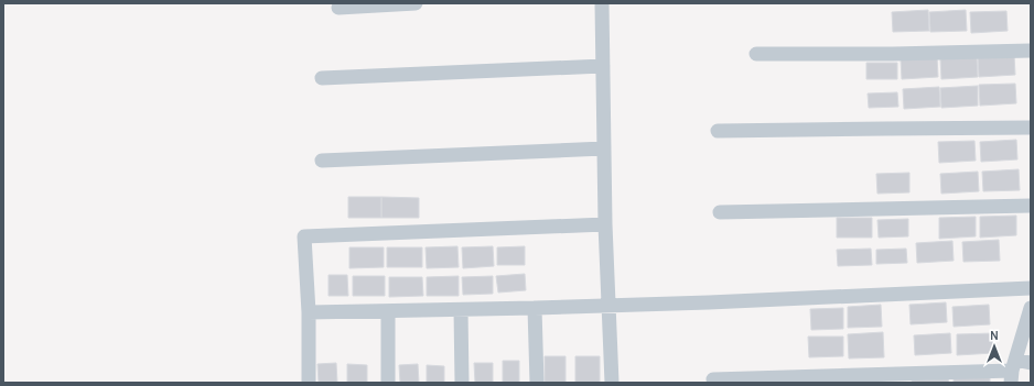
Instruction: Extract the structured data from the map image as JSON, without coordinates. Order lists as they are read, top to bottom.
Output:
{
  "north": "top"
}
